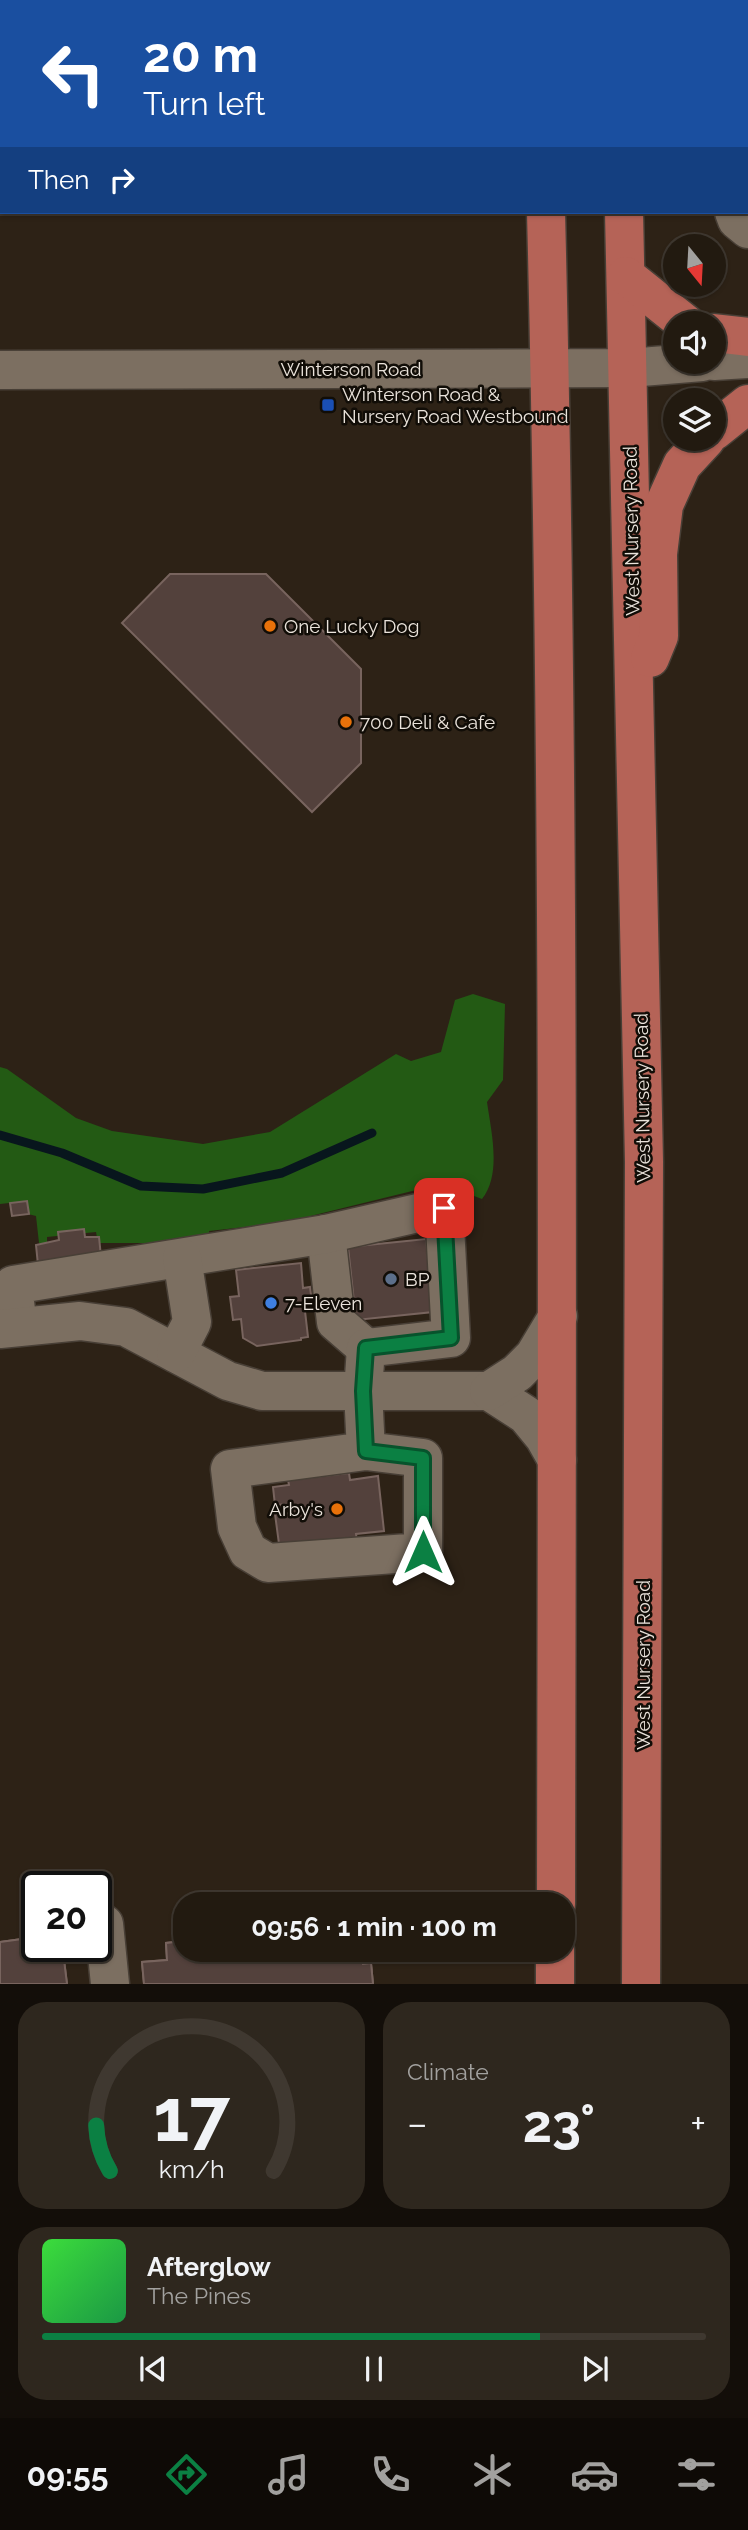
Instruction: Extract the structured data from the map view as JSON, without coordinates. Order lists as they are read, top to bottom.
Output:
{
  "streets": {
    "main road": ["West Nursery Road"],
    "street": ["Winterson Road"]
  },
  "crossings": [
    ["Winterson Road", "West Nursery Road"]
  ],
  "places": {
    "transit": ["Winterson Road & Nursery Road Westbound"],
    "other": [
      "One Lucky Dog",
      "700 Deli & Cafe",
      "BP",
      "7-Eleven",
      "Arby's"
    ]
  },
  "north": "bottom",
  "page": {
    "turn": ["20 m", "Turn left"],
    "then": "Then",
    "limit": "20",
    "trip": "09:56 · 1 min · 100 m",
    "tile": "Climate",
    "heat": ["−", "23°", "+"],
    "song": ["Afterglow", "The Pines"],
    "tabs": "09:55",
    "gauge": ["17", "km/h"]
  }
}
